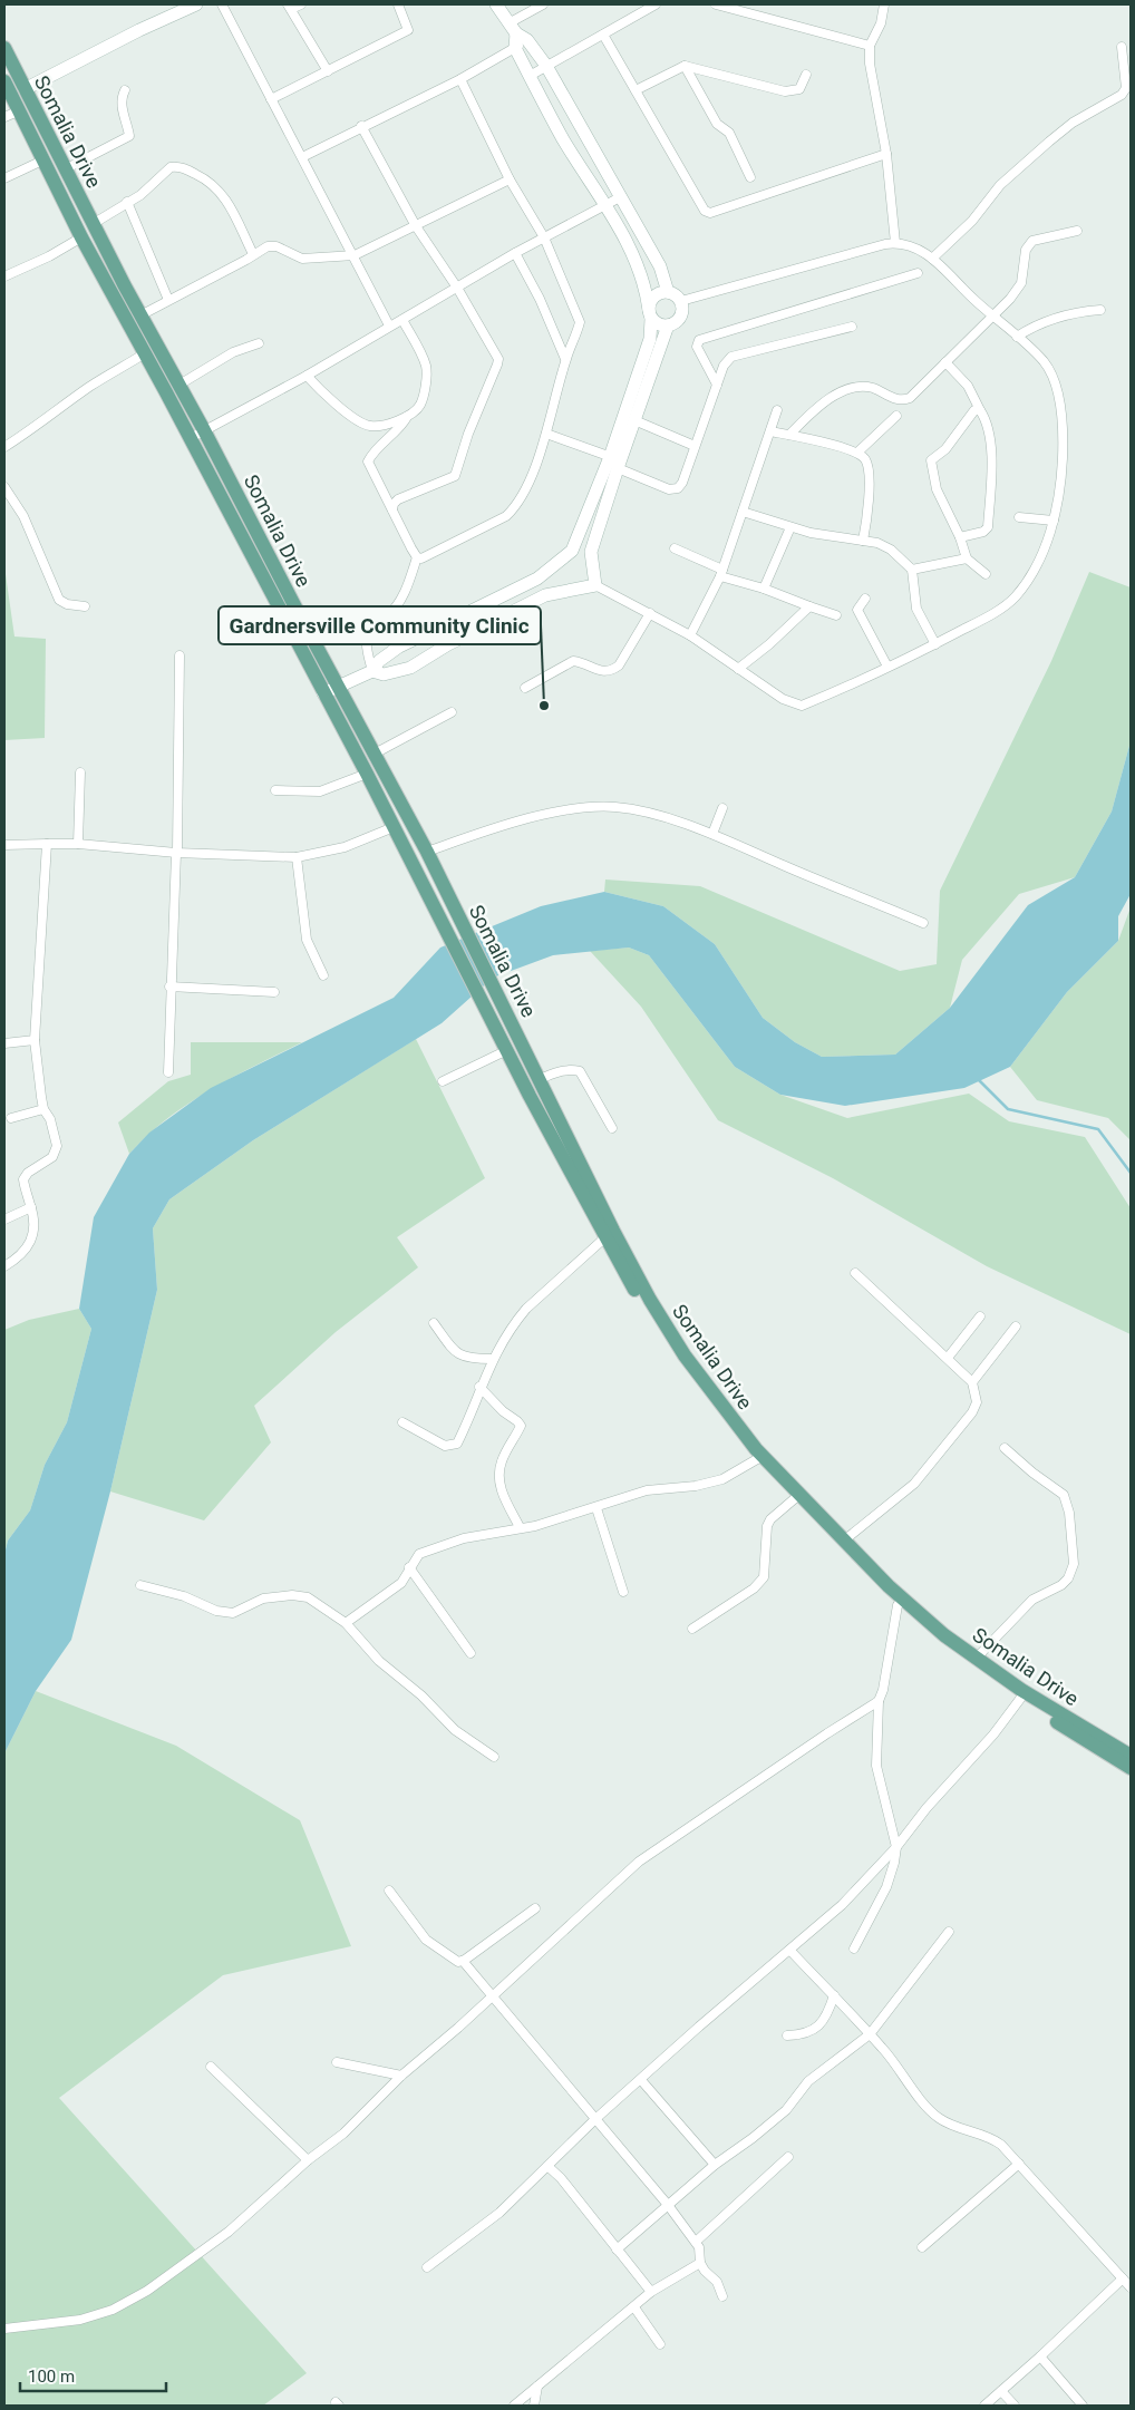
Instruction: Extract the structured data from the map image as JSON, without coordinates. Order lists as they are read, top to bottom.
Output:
{
  "streets": {
    "main road": ["Somalia Drive"]
  },
  "places": ["Gardnersville Community Clinic"],
  "scale_bar": "100 m"
}
